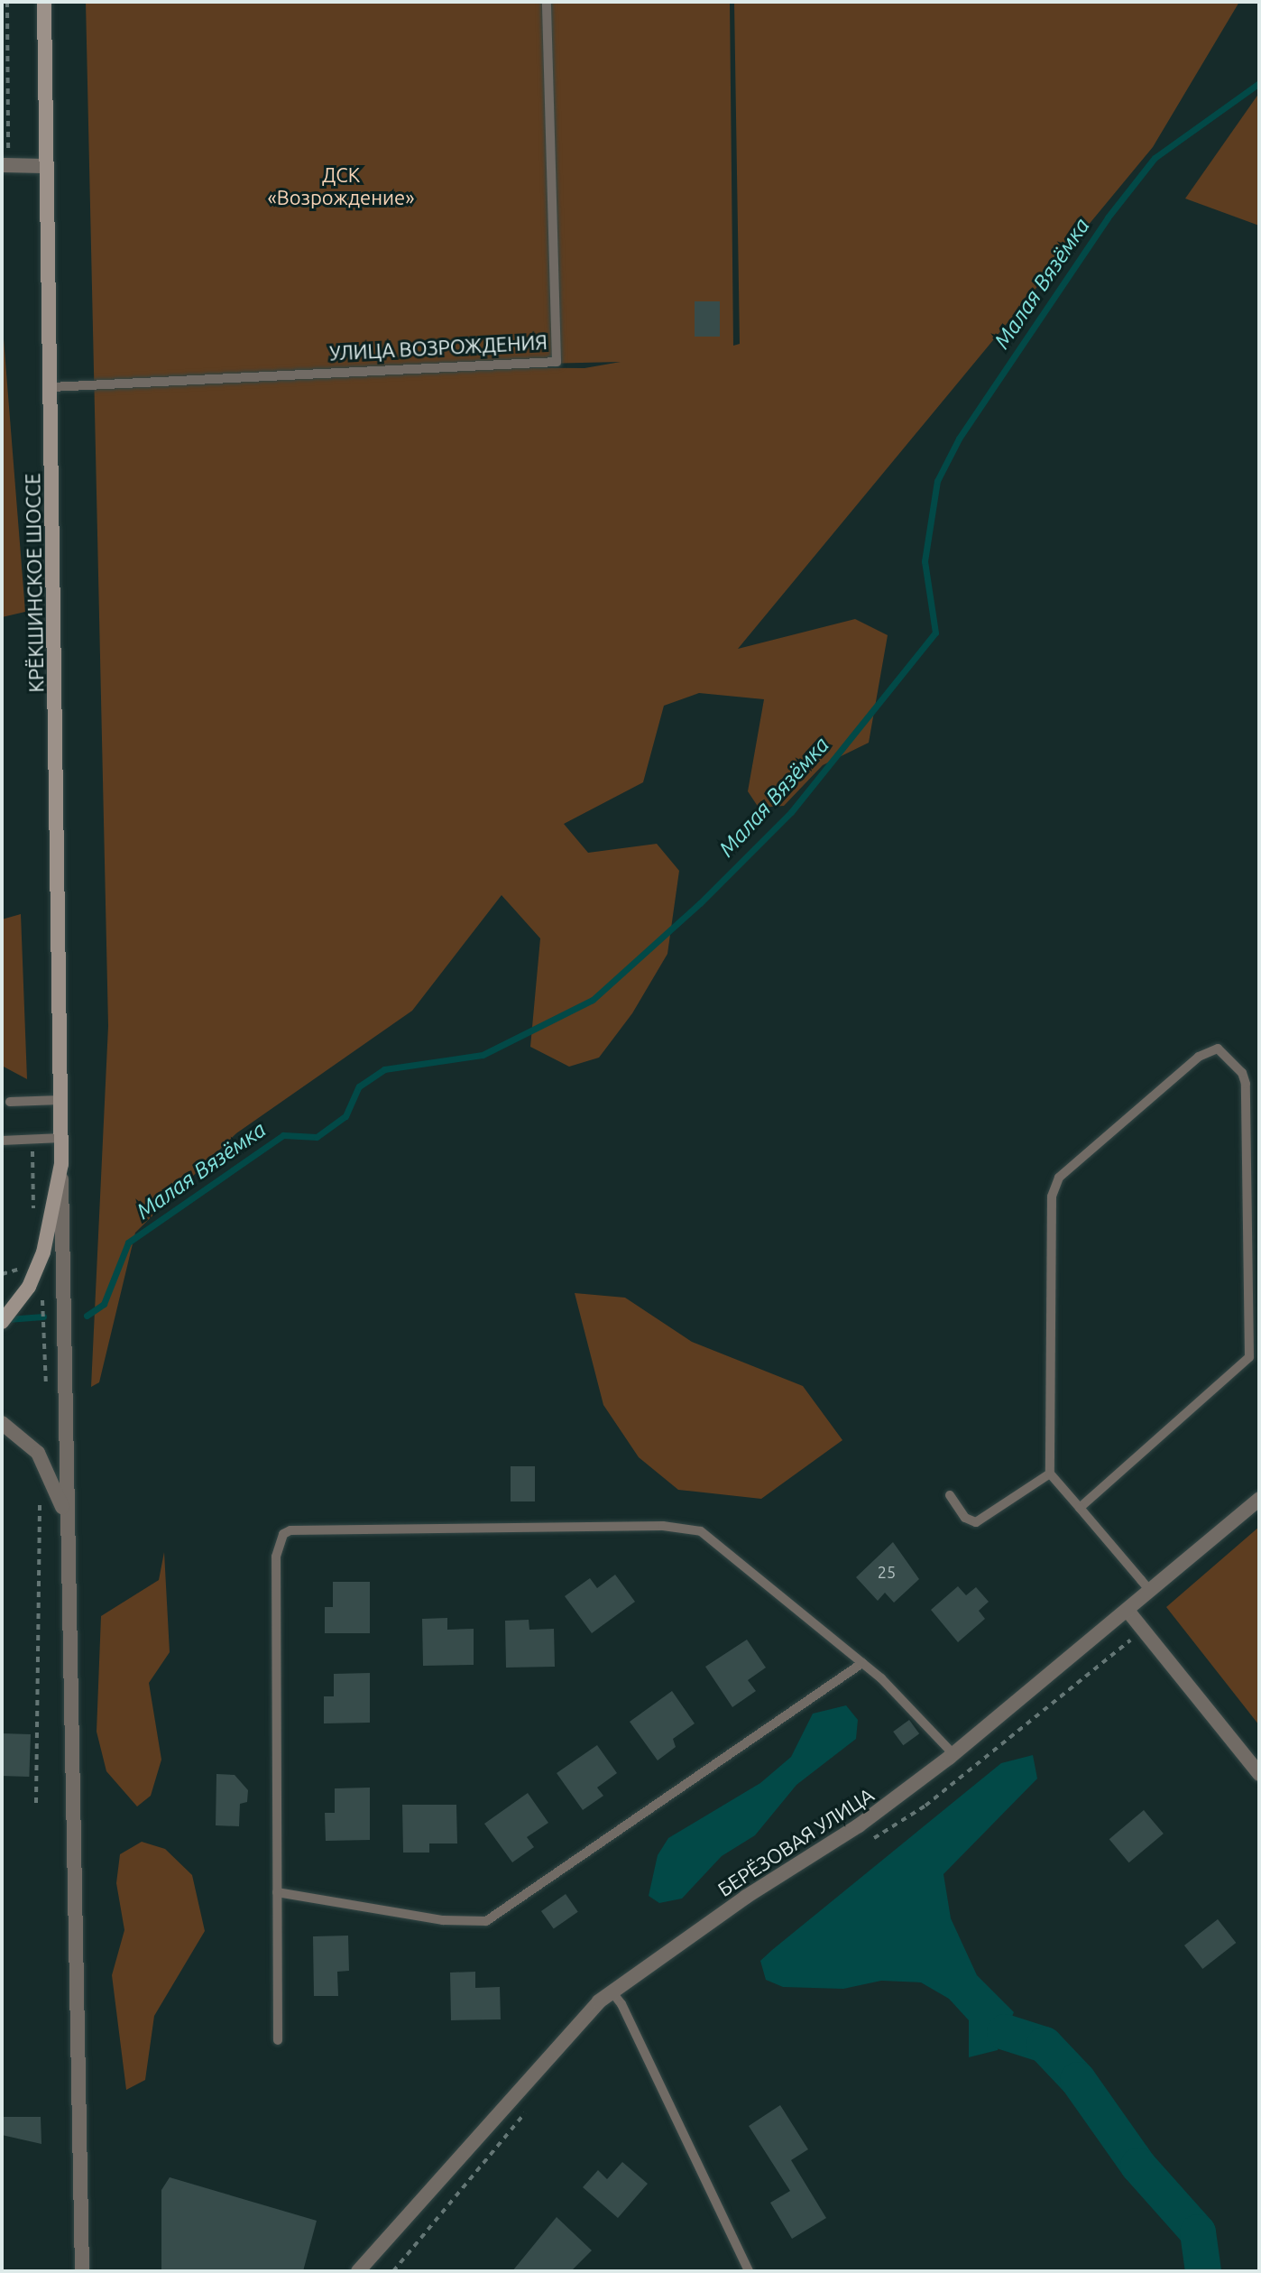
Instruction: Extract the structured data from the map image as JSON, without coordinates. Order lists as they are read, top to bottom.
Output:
{
  "streets": {
    "main road": ["КРЁКШИНСКОЕ ШОССЕ"],
    "street": ["БЕРЁЗОВАЯ УЛИЦА"],
    "lane": ["УЛИЦА ВОЗРОЖДЕНИЯ"]
  },
  "crossings": [
    ["УЛИЦА ВОЗРОЖДЕНИЯ", "КРЁКШИНСКОЕ ШОССЕ"]
  ],
  "water": ["Малая Вязёмка"],
  "parks": ["ДСК «Возрождение»"],
  "house_numbers": ["25"]
}
